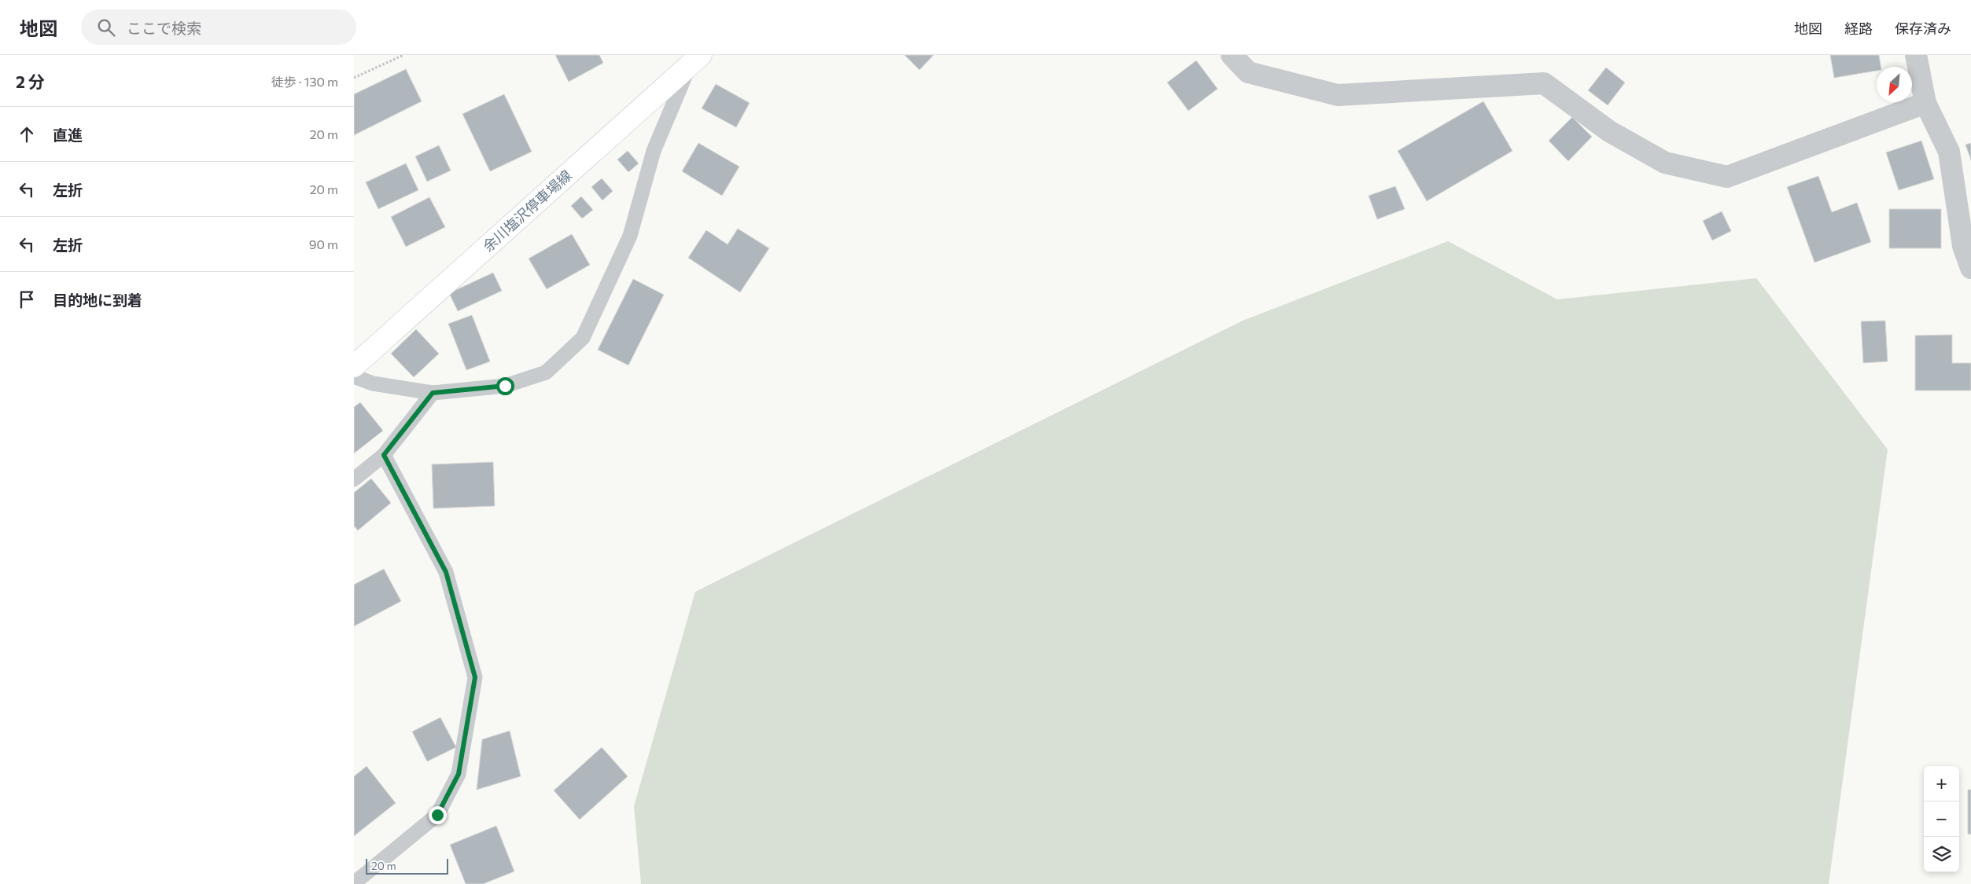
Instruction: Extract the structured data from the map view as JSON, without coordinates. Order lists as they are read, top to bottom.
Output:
{
  "streets": {
    "main road": ["余川塩沢停車場線"]
  },
  "scale_bar": "20 m",
  "north": "bottom left",
  "page": {
    "header": "地図",
    "search": "ここで検索",
    "nav": ["地図", "経路", "保存済み"],
    "heading": ["2 分", "徒歩 · 130 m"],
    "list": [
      ["直進", "20 m"],
      ["左折", "20 m"],
      ["左折", "90 m"],
      "目的地に到着"
    ],
    "map_buttons": ["+", "−"],
    "scale": "20 m"
  }
}
